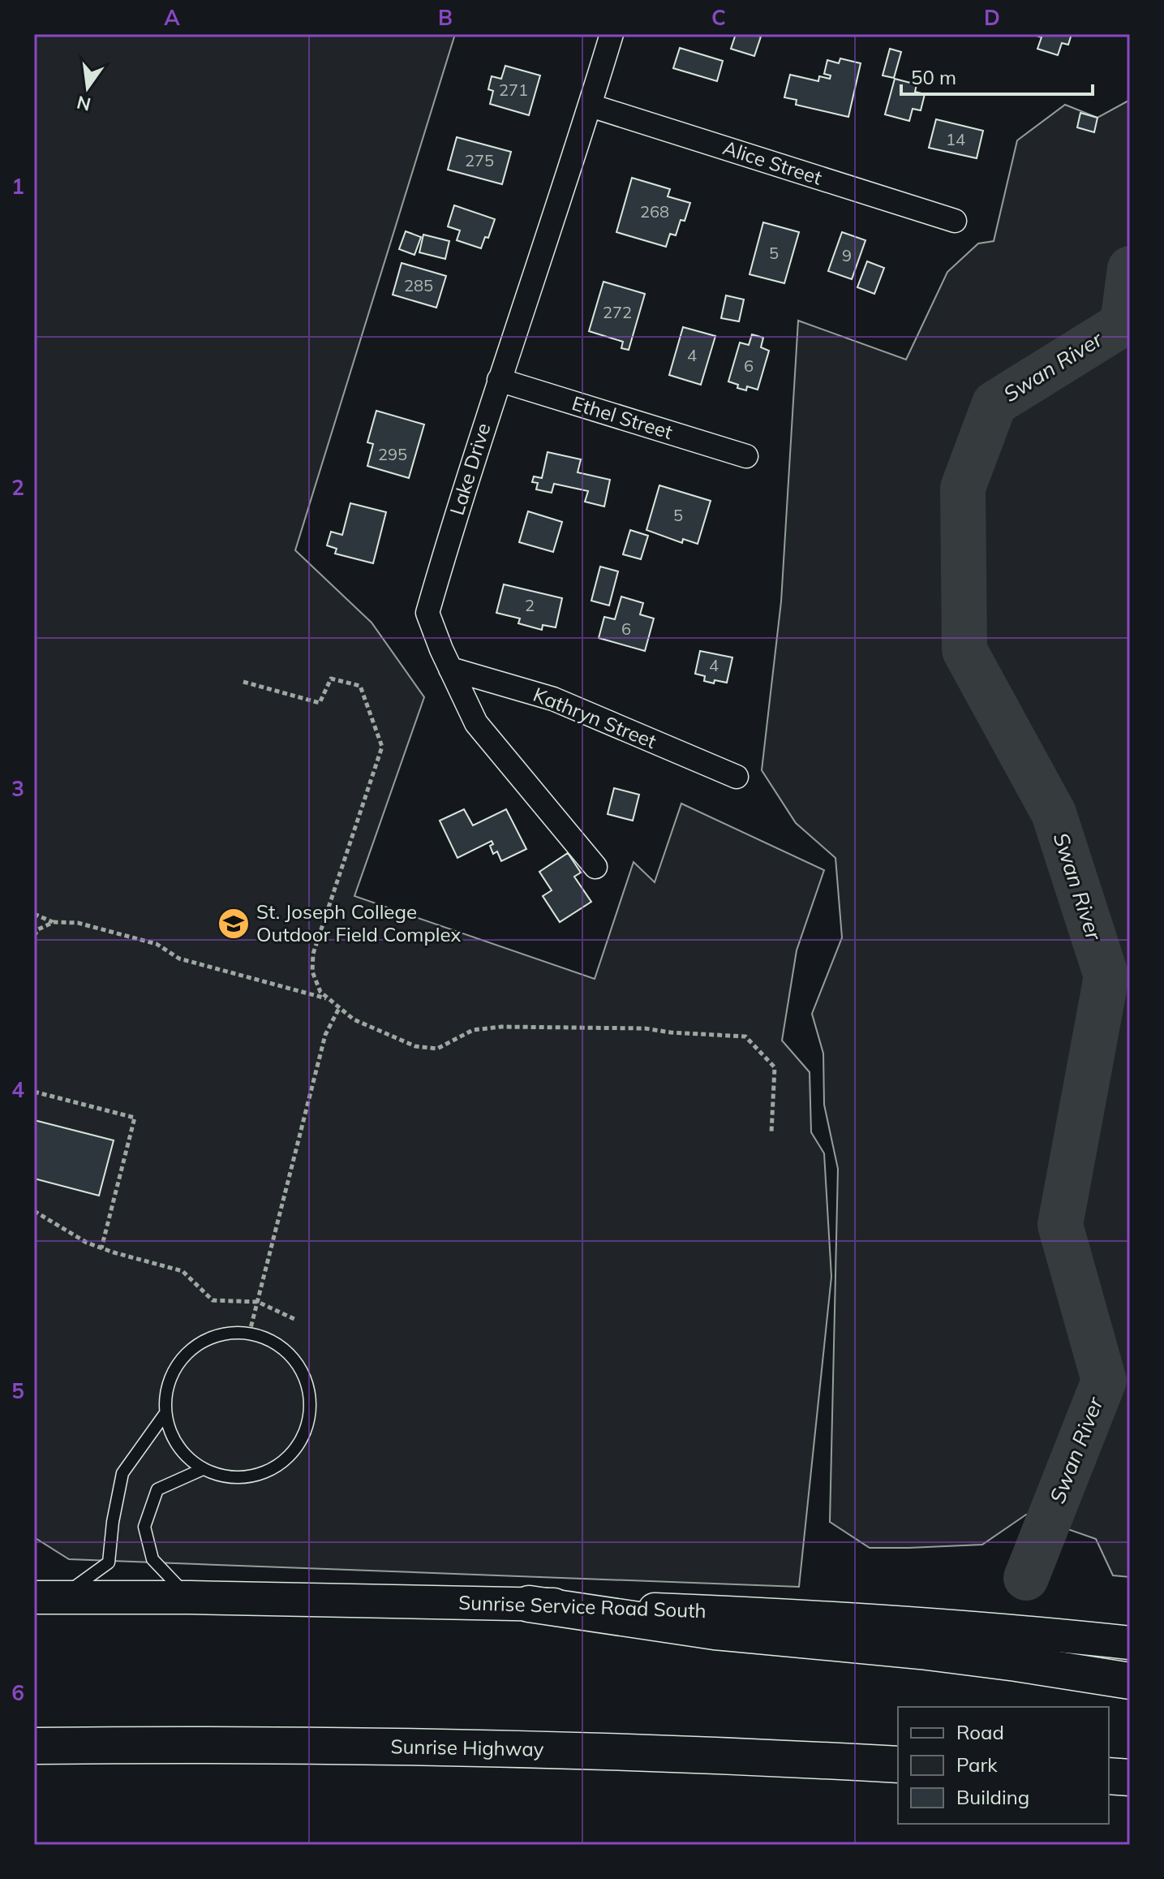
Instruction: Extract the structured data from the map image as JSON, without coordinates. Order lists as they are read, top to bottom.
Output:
{
  "streets": {
    "highway": ["Sunrise Highway"],
    "main road": ["Sunrise Service Road South"],
    "street": [
      "Alice Street",
      "Ethel Street",
      "Lake Drive",
      "Kathryn Street"
    ]
  },
  "crossings": [
    ["Alice Street", "Lake Drive"],
    ["Ethel Street", "Lake Drive"],
    ["Lake Drive", "Kathryn Street"]
  ],
  "water": ["Swan River"],
  "places": {
    "school or university": ["St. Joseph College Outdoor Field Complex"]
  },
  "house_numbers": [
    "271",
    "14",
    "275",
    "268",
    "5",
    "9",
    "285",
    "272",
    "4",
    "6",
    "295",
    "5",
    "2",
    "6",
    "4"
  ],
  "legend": ["Road", "Park", "Building"],
  "scale_bar": "50 m",
  "north": "bottom",
  "grid": {
    "columns": [
      "A",
      "B",
      "C",
      "D"
    ],
    "rows": [
      "1",
      "2",
      "3",
      "4",
      "5",
      "6"
    ]
  }
}
